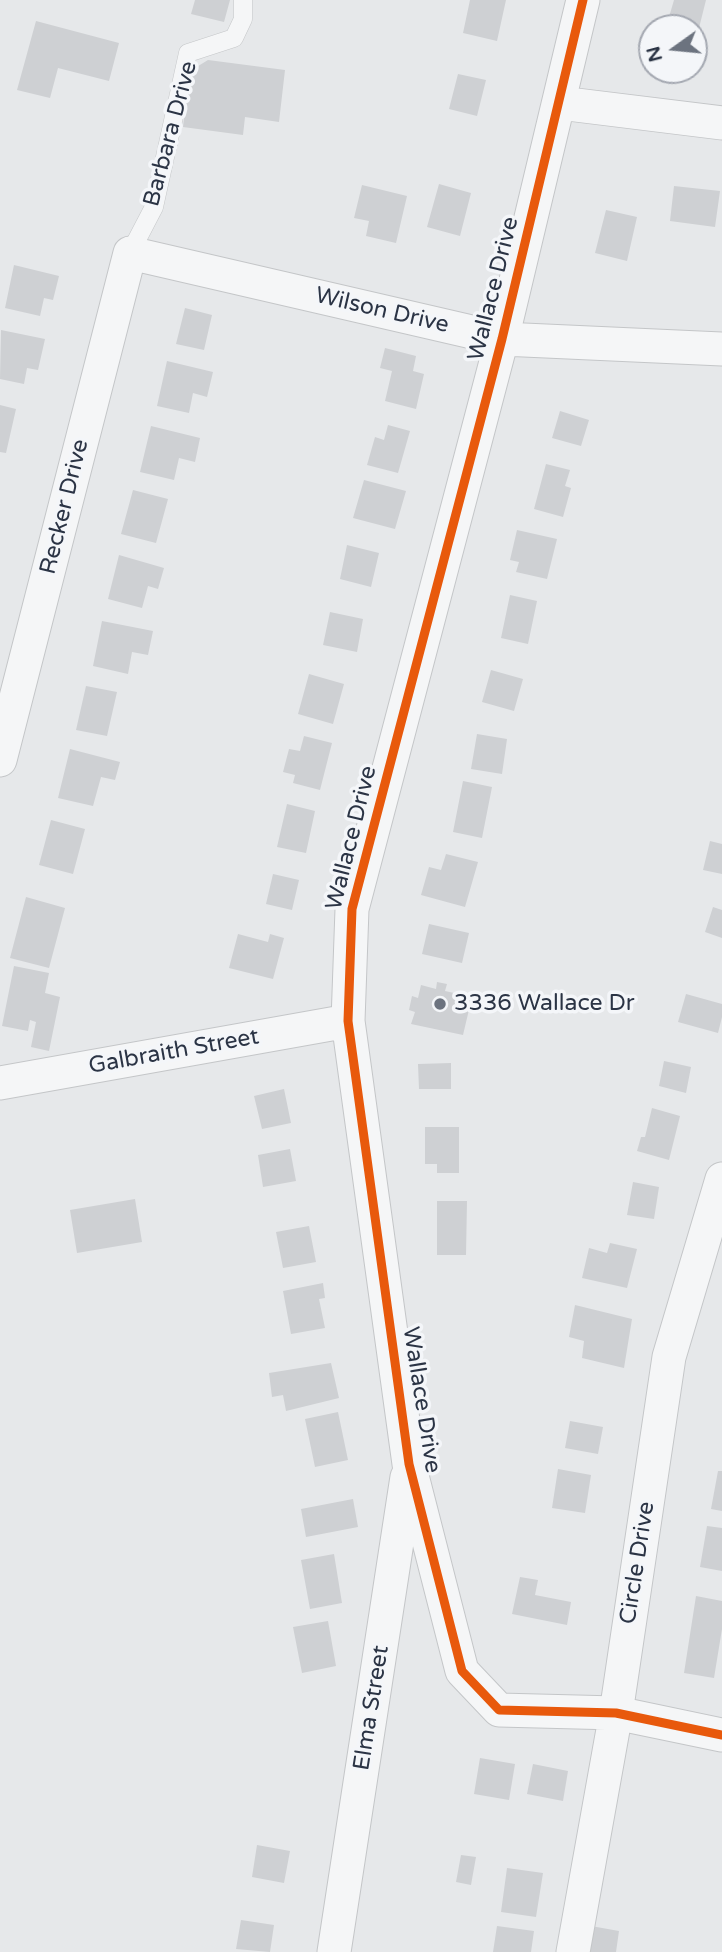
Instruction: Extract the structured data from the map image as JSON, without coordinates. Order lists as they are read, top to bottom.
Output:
{
  "streets": {
    "street": [
      "Wallace Drive",
      "Wilson Drive",
      "Recker Drive",
      "Galbraith Street",
      "Circle Drive",
      "Elma Street"
    ],
    "lane": ["Barbara Drive"]
  },
  "crossings": [
    ["Barbara Drive", "Wilson Drive"],
    ["Barbara Drive", "Recker Drive"],
    ["Wallace Drive", "Wilson Drive"],
    ["Wallace Drive", "Galbraith Street"],
    ["Wallace Drive", "Circle Drive"],
    ["Wallace Drive", "Elma Street"],
    ["Wilson Drive", "Recker Drive"]
  ],
  "places": ["3336 Wallace Dr"],
  "north": "left"
}
